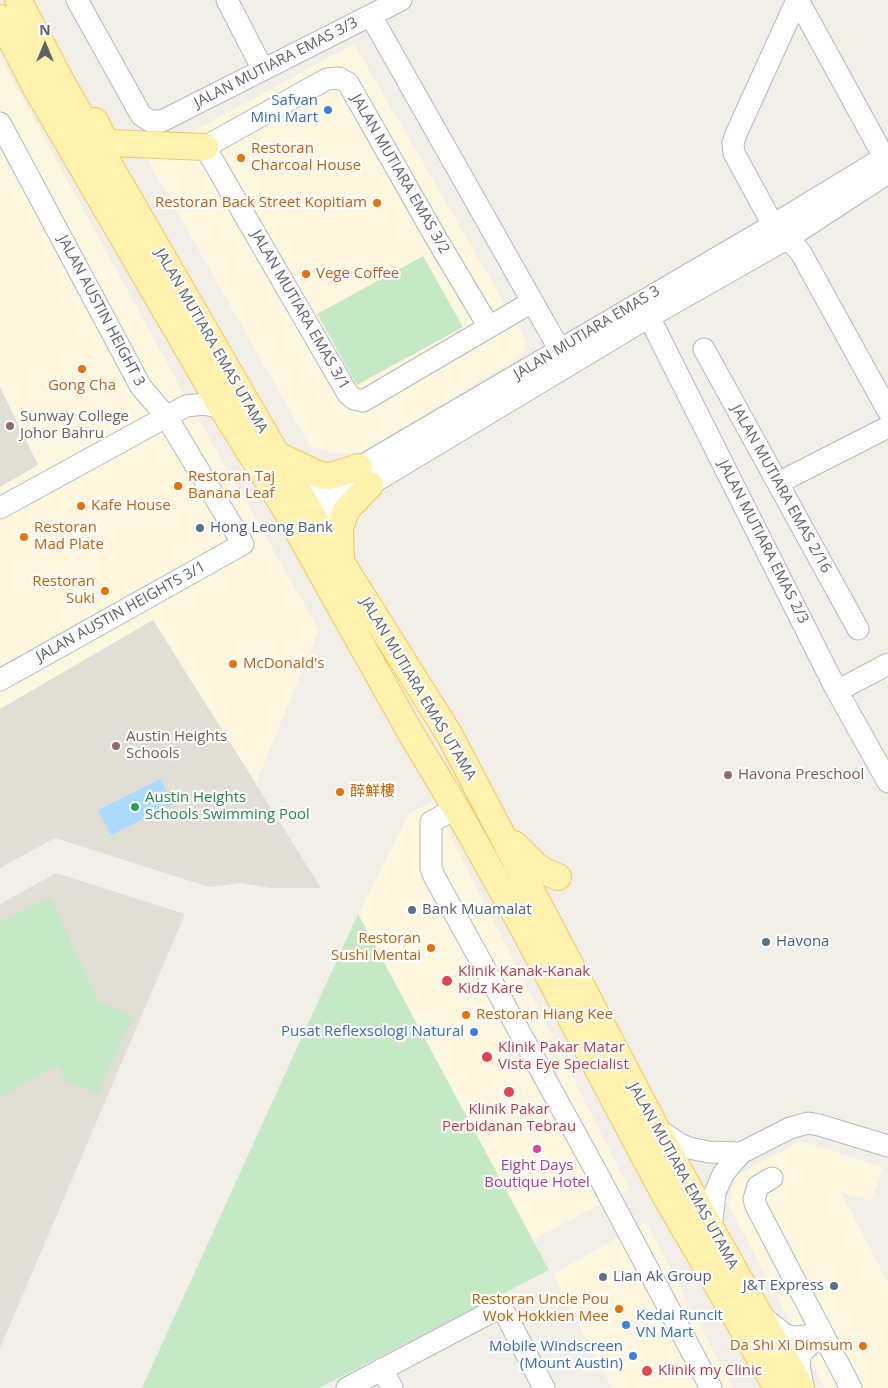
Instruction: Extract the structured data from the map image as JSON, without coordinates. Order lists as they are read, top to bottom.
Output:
{
  "streets": {
    "main road": ["JALAN MUTIARA EMAS UTAMA"],
    "street": [
      "JALAN MUTIARA EMAS 3/3",
      "JALAN MUTIARA EMAS 3/2",
      "JALAN MUTIARA EMAS 3/1",
      "JALAN AUSTIN HEIGHT 3",
      "JALAN MUTIARA EMAS 3",
      "JALAN MUTIARA EMAS 2/16",
      "JALAN MUTIARA EMAS 2/3",
      "JALAN AUSTIN HEIGHTS 3/1"
    ]
  },
  "crossings": [
    ["JALAN MUTIARA EMAS 3/2", "JALAN MUTIARA EMAS 3/1"],
    ["JALAN AUSTIN HEIGHT 3", "JALAN AUSTIN HEIGHTS 3/1"],
    ["JALAN MUTIARA EMAS 3", "JALAN MUTIARA EMAS UTAMA"],
    ["JALAN MUTIARA EMAS 3", "JALAN MUTIARA EMAS 2/3"]
  ],
  "places": [
    "Safvan Mini Mart",
    "Restoran Charcoal House",
    "Restoran Back Street Kopitiam",
    "Vege Coffee",
    "Gong Cha",
    "Sunway College Johor Bahru",
    "Restoran Taj Banana Leaf",
    "Kafe House",
    "Hong Leong Bank",
    "Restoran Mad Plate",
    "Restoran Suki",
    "McDonald's",
    "Austin Heights Schools",
    "Havona Preschool",
    "醉鮮樓",
    "Austin Heights Schools Swimming Pool",
    "Bank Muamalat",
    "Havona",
    "Restoran Sushi Mentai",
    "Klinik Kanak-Kanak Kidz Kare",
    "Restoran Hiang Kee",
    "Pusat Reflexsologi Natural",
    "Klinik Pakar Matar Vista Eye Specialist",
    "Klinik Pakar Perbidanan Tebrau",
    "Eight Days Boutique Hotel",
    "Lian Ak Group",
    "J&T Express",
    "Restoran Uncle Pou Wok Hokkien Mee",
    "Kedai Runcit VN Mart",
    "Da Shi Xi Dimsum",
    "Mobile Windscreen (Mount Austin)",
    "Klinik my Clinic"
  ],
  "north": "top"
}
